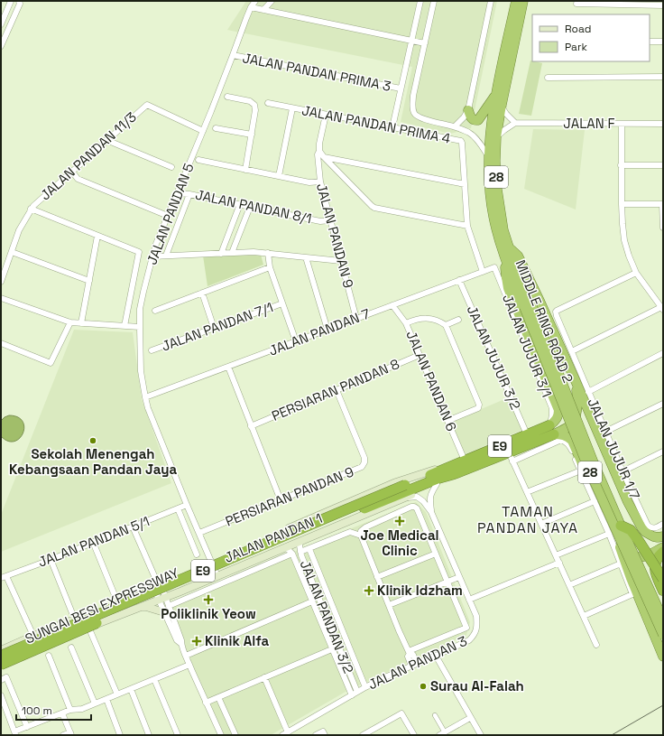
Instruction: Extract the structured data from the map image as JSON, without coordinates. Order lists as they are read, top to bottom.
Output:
{
  "streets": {
    "highway": [
      "28",
      "MIDDLE RING ROAD 2",
      "E9",
      "JALAN PANDAN 1",
      "SUNGAI BESI EXPRESSWAY"
    ],
    "street": [
      "JALAN PANDAN PRIMA 3",
      "JALAN F",
      "JALAN PANDAN PRIMA 4",
      "JALAN PANDAN 11/3",
      "JALAN PANDAN 8/1",
      "JALAN PANDAN 5",
      "JALAN PANDAN 9",
      "JALAN PANDAN 7/1",
      "JALAN PANDAN 7",
      "JALAN JUJUR 3/1",
      "JALAN JUJUR 3/2",
      "JALAN PANDAN 6",
      "PERSIARAN PANDAN 8",
      "JALAN JUJUR 1/7",
      "PERSIARAN PANDAN 9",
      "JALAN PANDAN 5/1",
      "JALAN PANDAN 3/2",
      "JALAN PANDAN 3"
    ]
  },
  "crossings": [
    ["JALAN PANDAN PRIMA 3", "JALAN PANDAN 5"],
    ["JALAN PANDAN PRIMA 4", "JALAN PANDAN 9"],
    ["JALAN PANDAN PRIMA 4", "JALAN PANDAN 7"],
    ["JALAN PANDAN 11/3", "JALAN PANDAN 5"],
    ["JALAN PANDAN 8/1", "JALAN PANDAN 5"],
    ["JALAN PANDAN 8/1", "JALAN PANDAN 9"],
    ["JALAN PANDAN 5", "JALAN PANDAN 7"],
    ["JALAN PANDAN 5", "PERSIARAN PANDAN 9"],
    ["JALAN PANDAN 5", "JALAN PANDAN 1"],
    ["JALAN PANDAN 5", "JALAN PANDAN 5/1"],
    ["JALAN PANDAN 9", "JALAN PANDAN 7"],
    ["JALAN PANDAN 7", "JALAN JUJUR 3/1"],
    ["JALAN PANDAN 7", "JALAN JUJUR 3/2"],
    ["JALAN PANDAN 7", "JALAN PANDAN 6"],
    ["JALAN JUJUR 3/1", "JALAN PANDAN 1"],
    ["JALAN JUJUR 3/2", "JALAN PANDAN 1"],
    ["JALAN PANDAN 6", "PERSIARAN PANDAN 8"],
    ["JALAN PANDAN 6", "JALAN PANDAN 1"],
    ["PERSIARAN PANDAN 8", "PERSIARAN PANDAN 9"],
    ["JALAN PANDAN 1", "SUNGAI BESI EXPRESSWAY"],
    ["JALAN PANDAN 1", "JALAN PANDAN 3/2"],
    ["JALAN PANDAN 1", "JALAN PANDAN 3"],
    ["JALAN PANDAN 3/2", "JALAN PANDAN 3"]
  ],
  "districts": ["TAMAN PANDAN JAYA"],
  "places": {
    "other": ["Sekolah Menengah Kebangsaan Pandan Jaya", "Surau Al-Falah"],
    "health": [
      "Joe Medical Clinic",
      "Klinik Idzham",
      "Poliklinik Yeow",
      "Klinik Alfa"
    ]
  },
  "legend": ["Road", "Park"],
  "scale_bar": "100 m"
}
